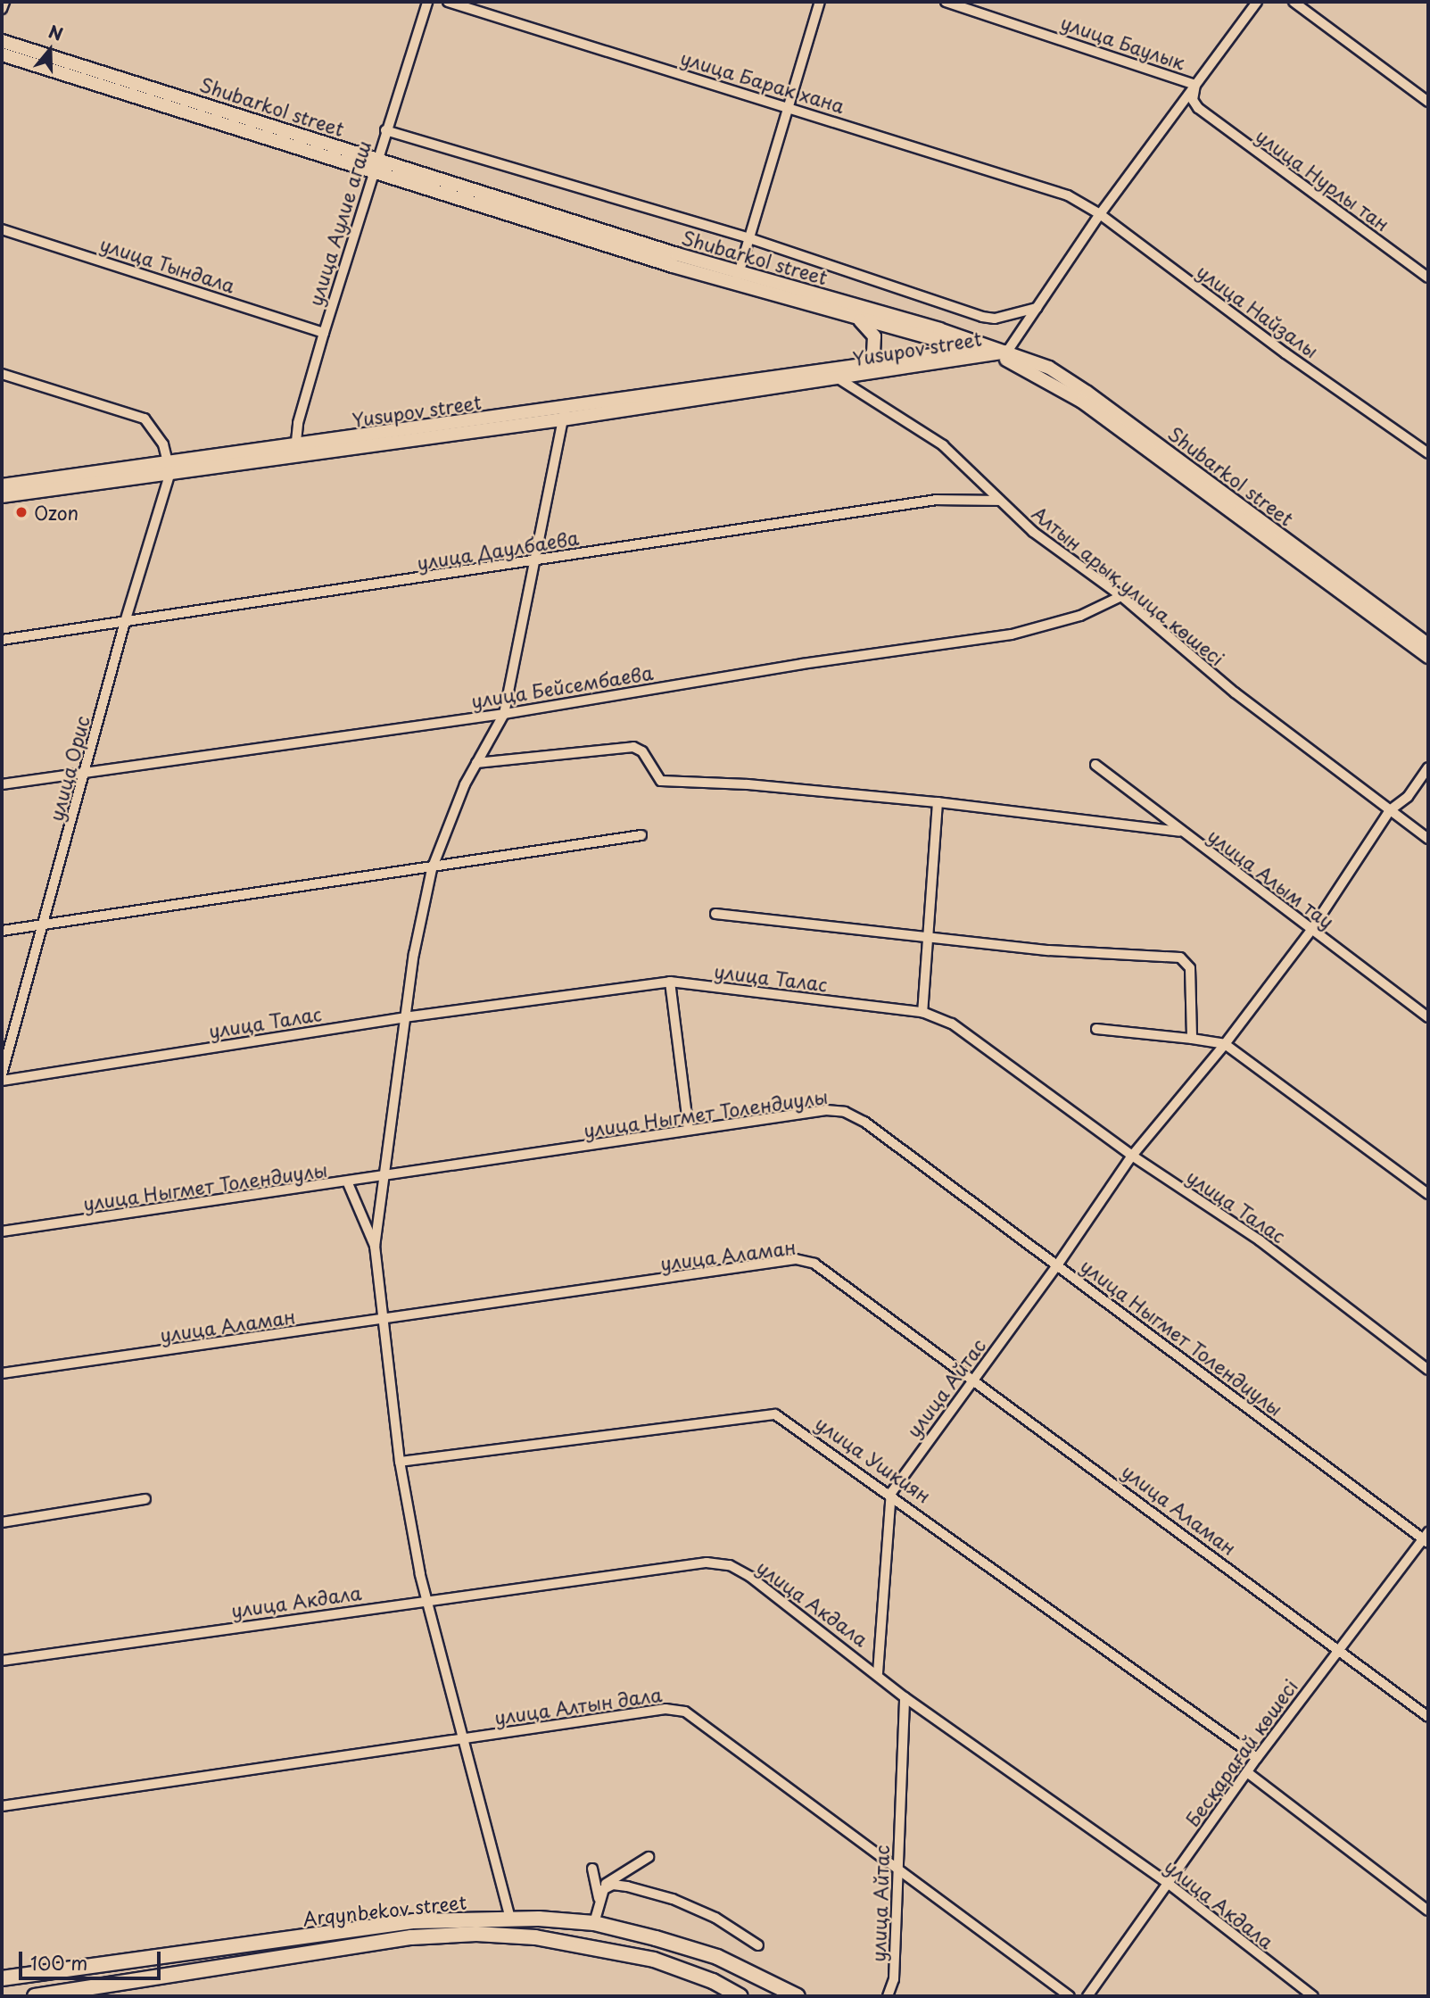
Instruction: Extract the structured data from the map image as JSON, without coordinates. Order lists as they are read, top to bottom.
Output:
{
  "streets": {
    "main road": ["Arqynbekov street"],
    "street": [
      "улица Баулык",
      "улица Барак хана",
      "Shubarkol street",
      "улица Нурлы тан",
      "улица Аулие агаш",
      "улица Тындала",
      "улица Найзалы",
      "Yusupov street",
      "улица Даулбаева",
      "Алтын арық улица көшесі",
      "улица Бейсембаева",
      "улица Орис",
      "улица Алым тау",
      "улица Талас",
      "улица Ныгмет Толендиулы",
      "улица Аламан",
      "улица Айтас",
      "улица Ушкиян",
      "улица Акдала",
      "улица Алтын дала",
      "Бесқарағай көшесі"
    ]
  },
  "crossings": [
    ["улица Баулык", "улица Нурлы тан"],
    ["улица Барак хана", "улица Найзалы"],
    ["Shubarkol street", "улица Аулие агаш"],
    ["Shubarkol street", "Yusupov street"],
    ["улица Аулие агаш", "улица Тындала"],
    ["улица Аулие агаш", "Yusupov street"],
    ["Yusupov street", "Алтын арық улица көшесі"],
    ["Yusupov street", "улица Орис"],
    ["улица Даулбаева", "Алтын арық улица көшесі"],
    ["улица Даулбаева", "улица Орис"],
    ["Алтын арық улица көшесі", "улица Бейсембаева"],
    ["Алтын арық улица көшесі", "улица Айтас"],
    ["улица Бейсембаева", "улица Орис"],
    ["улица Алым тау", "улица Айтас"],
    ["улица Талас", "улица Айтас"],
    ["улица Ныгмет Толендиулы", "улица Айтас"],
    ["улица Ныгмет Толендиулы", "Бесқарағай көшесі"],
    ["улица Аламан", "улица Айтас"],
    ["улица Аламан", "Бесқарағай көшесі"],
    ["улица Айтас", "улица Ушкиян"],
    ["улица Айтас", "улица Акдала"],
    ["улица Айтас", "улица Алтын дала"],
    ["улица Ушкиян", "Бесқарағай көшесі"],
    ["улица Акдала", "Бесқарағай көшесі"]
  ],
  "places": ["Ozon"],
  "scale_bar": "100 m",
  "north": "top"
}
